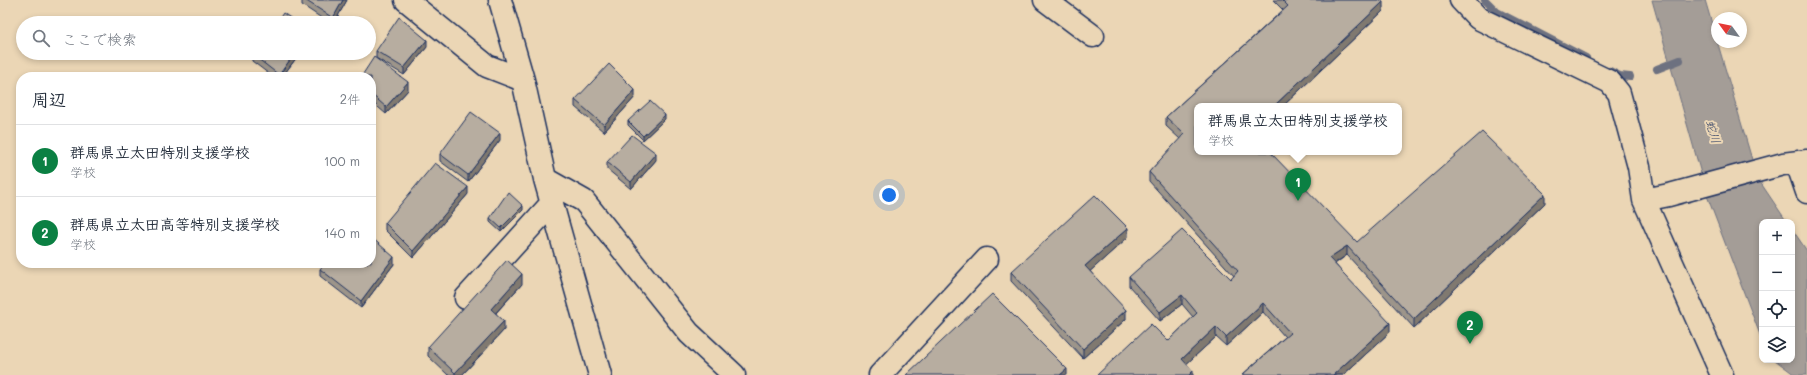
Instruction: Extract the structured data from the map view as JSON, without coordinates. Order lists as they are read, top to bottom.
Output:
{
  "water": ["蛇川"],
  "north": "top left",
  "page": {
    "search": "ここで検索",
    "heading": ["周辺", "2件"],
    "popup": ["群馬県立太田特別支援学校", "学校"],
    "list": [
      {
        "mark": "1",
        "name": "群馬県立太田特別支援学校",
        "note": "学校",
        "value": "100 m"
      },
      {
        "mark": "2",
        "name": "群馬県立太田高等特別支援学校",
        "note": "学校",
        "value": "140 m"
      }
    ],
    "pins": ["1", "2"],
    "map_buttons": ["+", "−"]
  }
}
